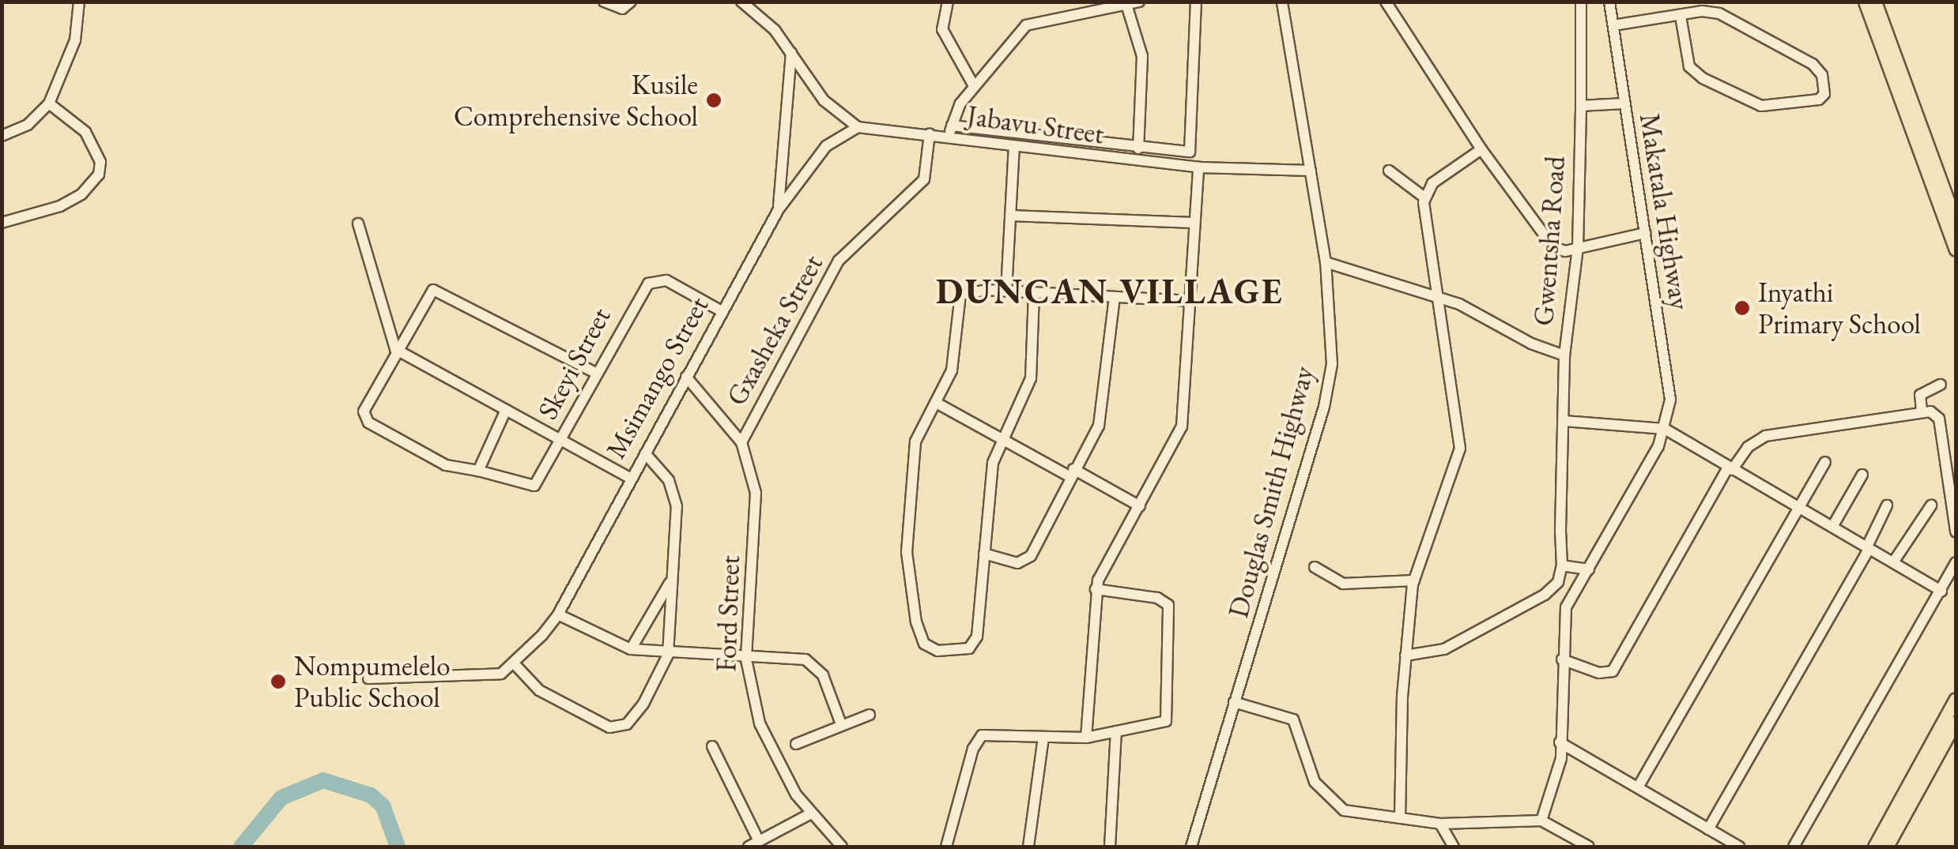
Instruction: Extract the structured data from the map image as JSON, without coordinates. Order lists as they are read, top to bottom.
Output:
{
  "streets": {
    "street": [
      "Jabavu Street",
      "Makatala Highway",
      "Gwentsha Road",
      "Gxasheka Street",
      "Skeyi Street",
      "Msimango Street",
      "Douglas Smith Highway",
      "Ford Street"
    ]
  },
  "crossings": [
    ["Jabavu Street", "Gxasheka Street"],
    ["Jabavu Street", "Msimango Street"],
    ["Jabavu Street", "Douglas Smith Highway"],
    ["Gxasheka Street", "Ford Street"],
    ["Skeyi Street", "Msimango Street"],
    ["Msimango Street", "Ford Street"]
  ],
  "districts": ["DUNCAN VILLAGE"],
  "places": ["Kusile Comprehensive School", "Inyathi Primary School", "Nompumelelo Public School"]
}
